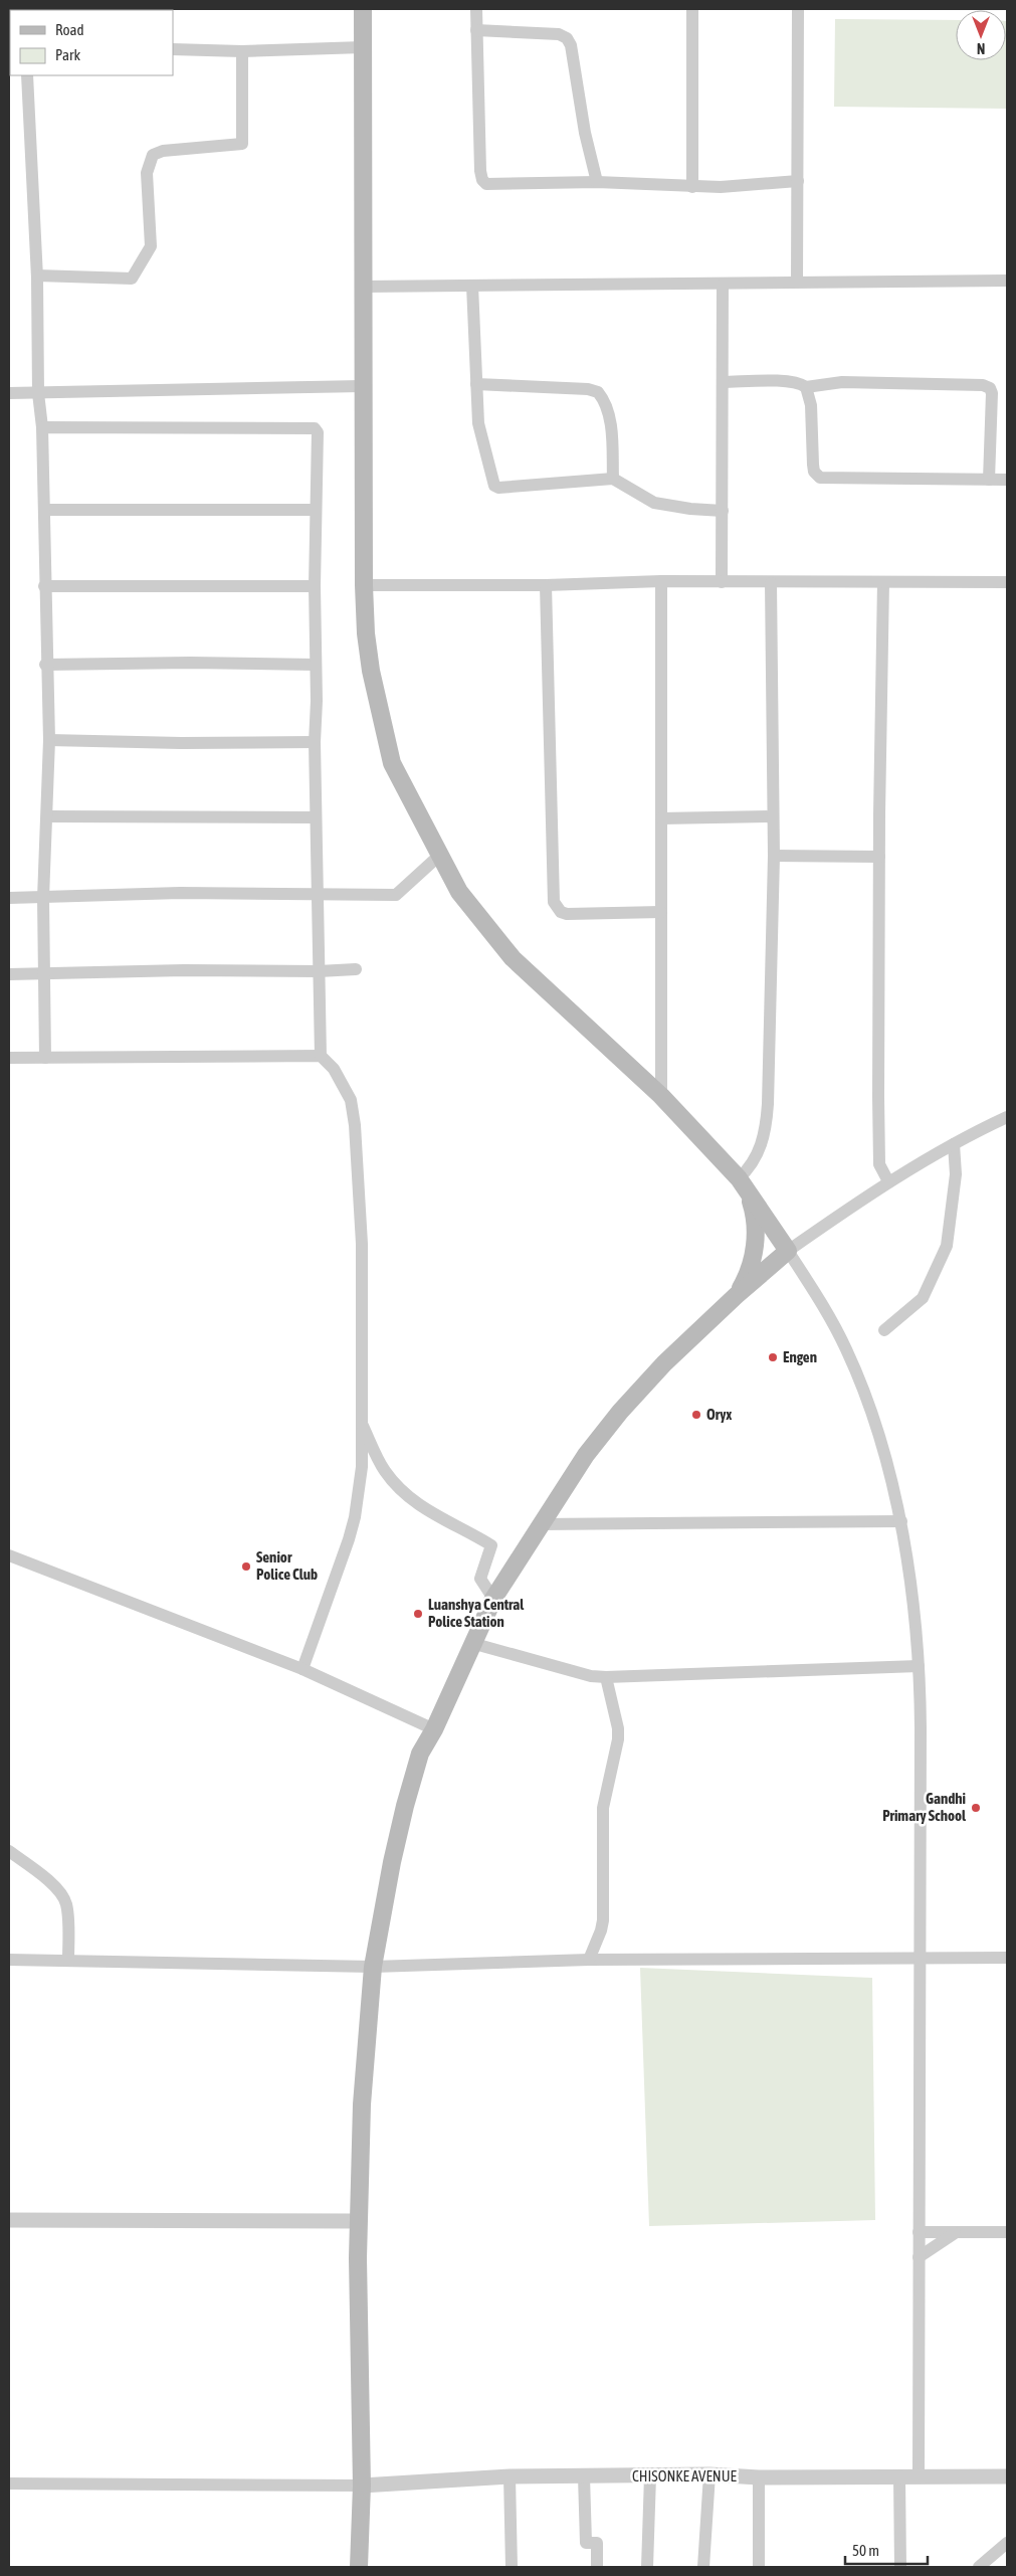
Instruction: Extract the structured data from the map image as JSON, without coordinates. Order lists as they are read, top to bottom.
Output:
{
  "streets": {
    "street": ["CHISONKE AVENUE"]
  },
  "places": [
    "Engen",
    "Oryx",
    "Senior Police Club",
    "Luanshya Central Police Station",
    "Gandhi Primary School"
  ],
  "legend": ["Road", "Park"],
  "scale_bar": "50 m",
  "north": "bottom"
}
